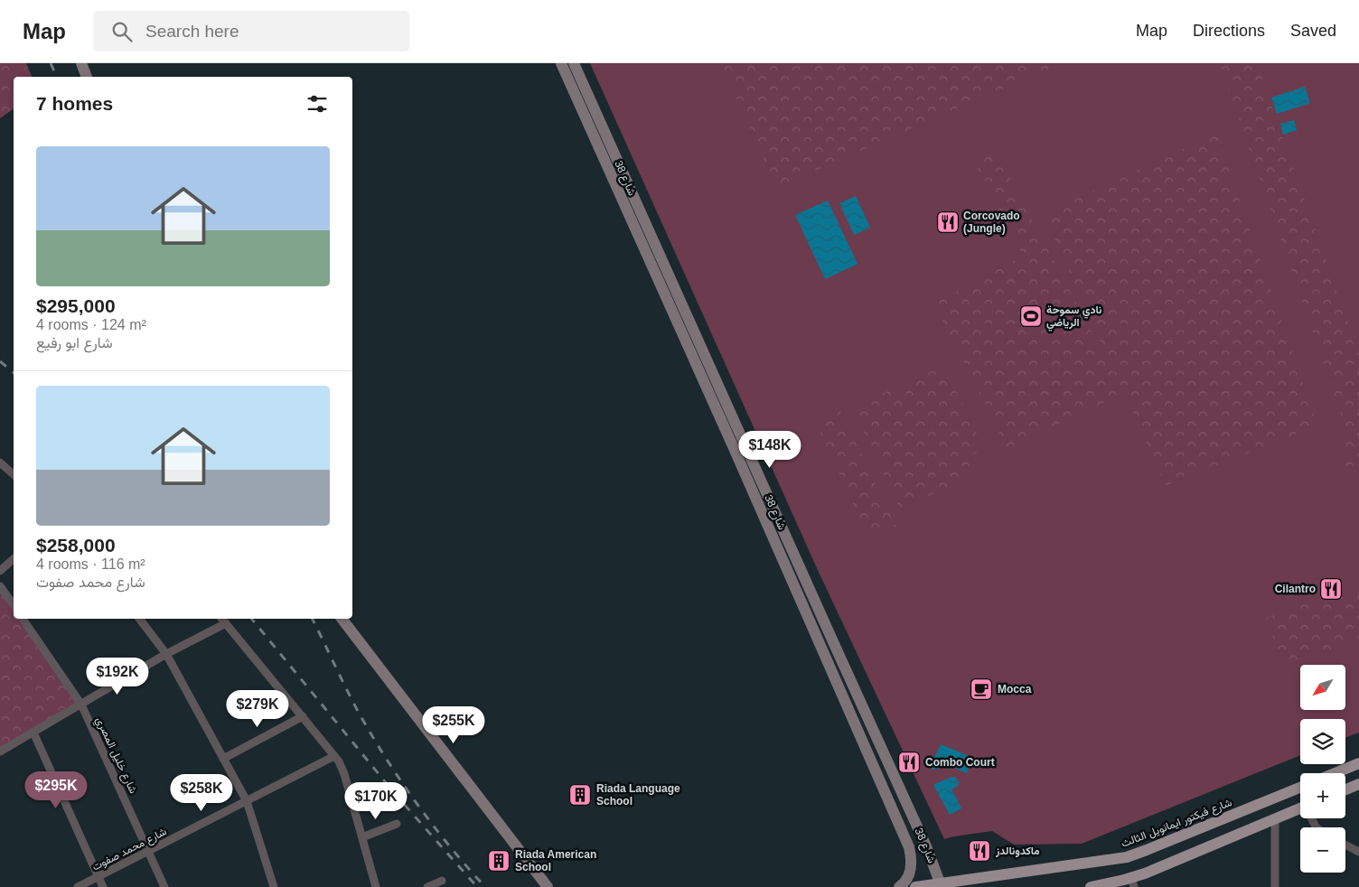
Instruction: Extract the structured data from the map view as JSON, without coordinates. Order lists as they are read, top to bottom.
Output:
{
  "streets": {
    "main road": ["شارع فيكتور ايمانويل الثالث"],
    "street": ["شارع 38", "شارع خليل المصري", "شارع محمد صفوت"]
  },
  "crossings": [
    ["شارع 38", "شارع فيكتور ايمانويل الثالث"],
    ["شارع خليل المصري", "شارع محمد صفوت"]
  ],
  "places": {
    "restaurant": [
      "Corcovado (Jungle)",
      "Cilantro",
      "Combo Court",
      "ماكدونالدز"
    ],
    "sports": ["نادي سموحة الرياضي"],
    "cafe": ["Mocca"],
    "building": ["Riada Language School", "Riada American School"]
  },
  "north": "bottom left",
  "page": {
    "header": "Map",
    "search": "Search here",
    "nav": ["Map", "Directions", "Saved"],
    "heading": "7 homes",
    "list": [
      {
        "name": "$295,000",
        "note": "4 rooms · 124 m² · شارع ابو رفيع"
      },
      {
        "name": "$258,000",
        "note": "4 rooms · 116 m² · شارع محمد صفوت"
      }
    ],
    "price": [
      "$148K",
      "$192K",
      "$279K",
      "$255K",
      "$295K",
      "$258K",
      "$170K"
    ],
    "map_buttons": ["+", "−"]
  }
}
